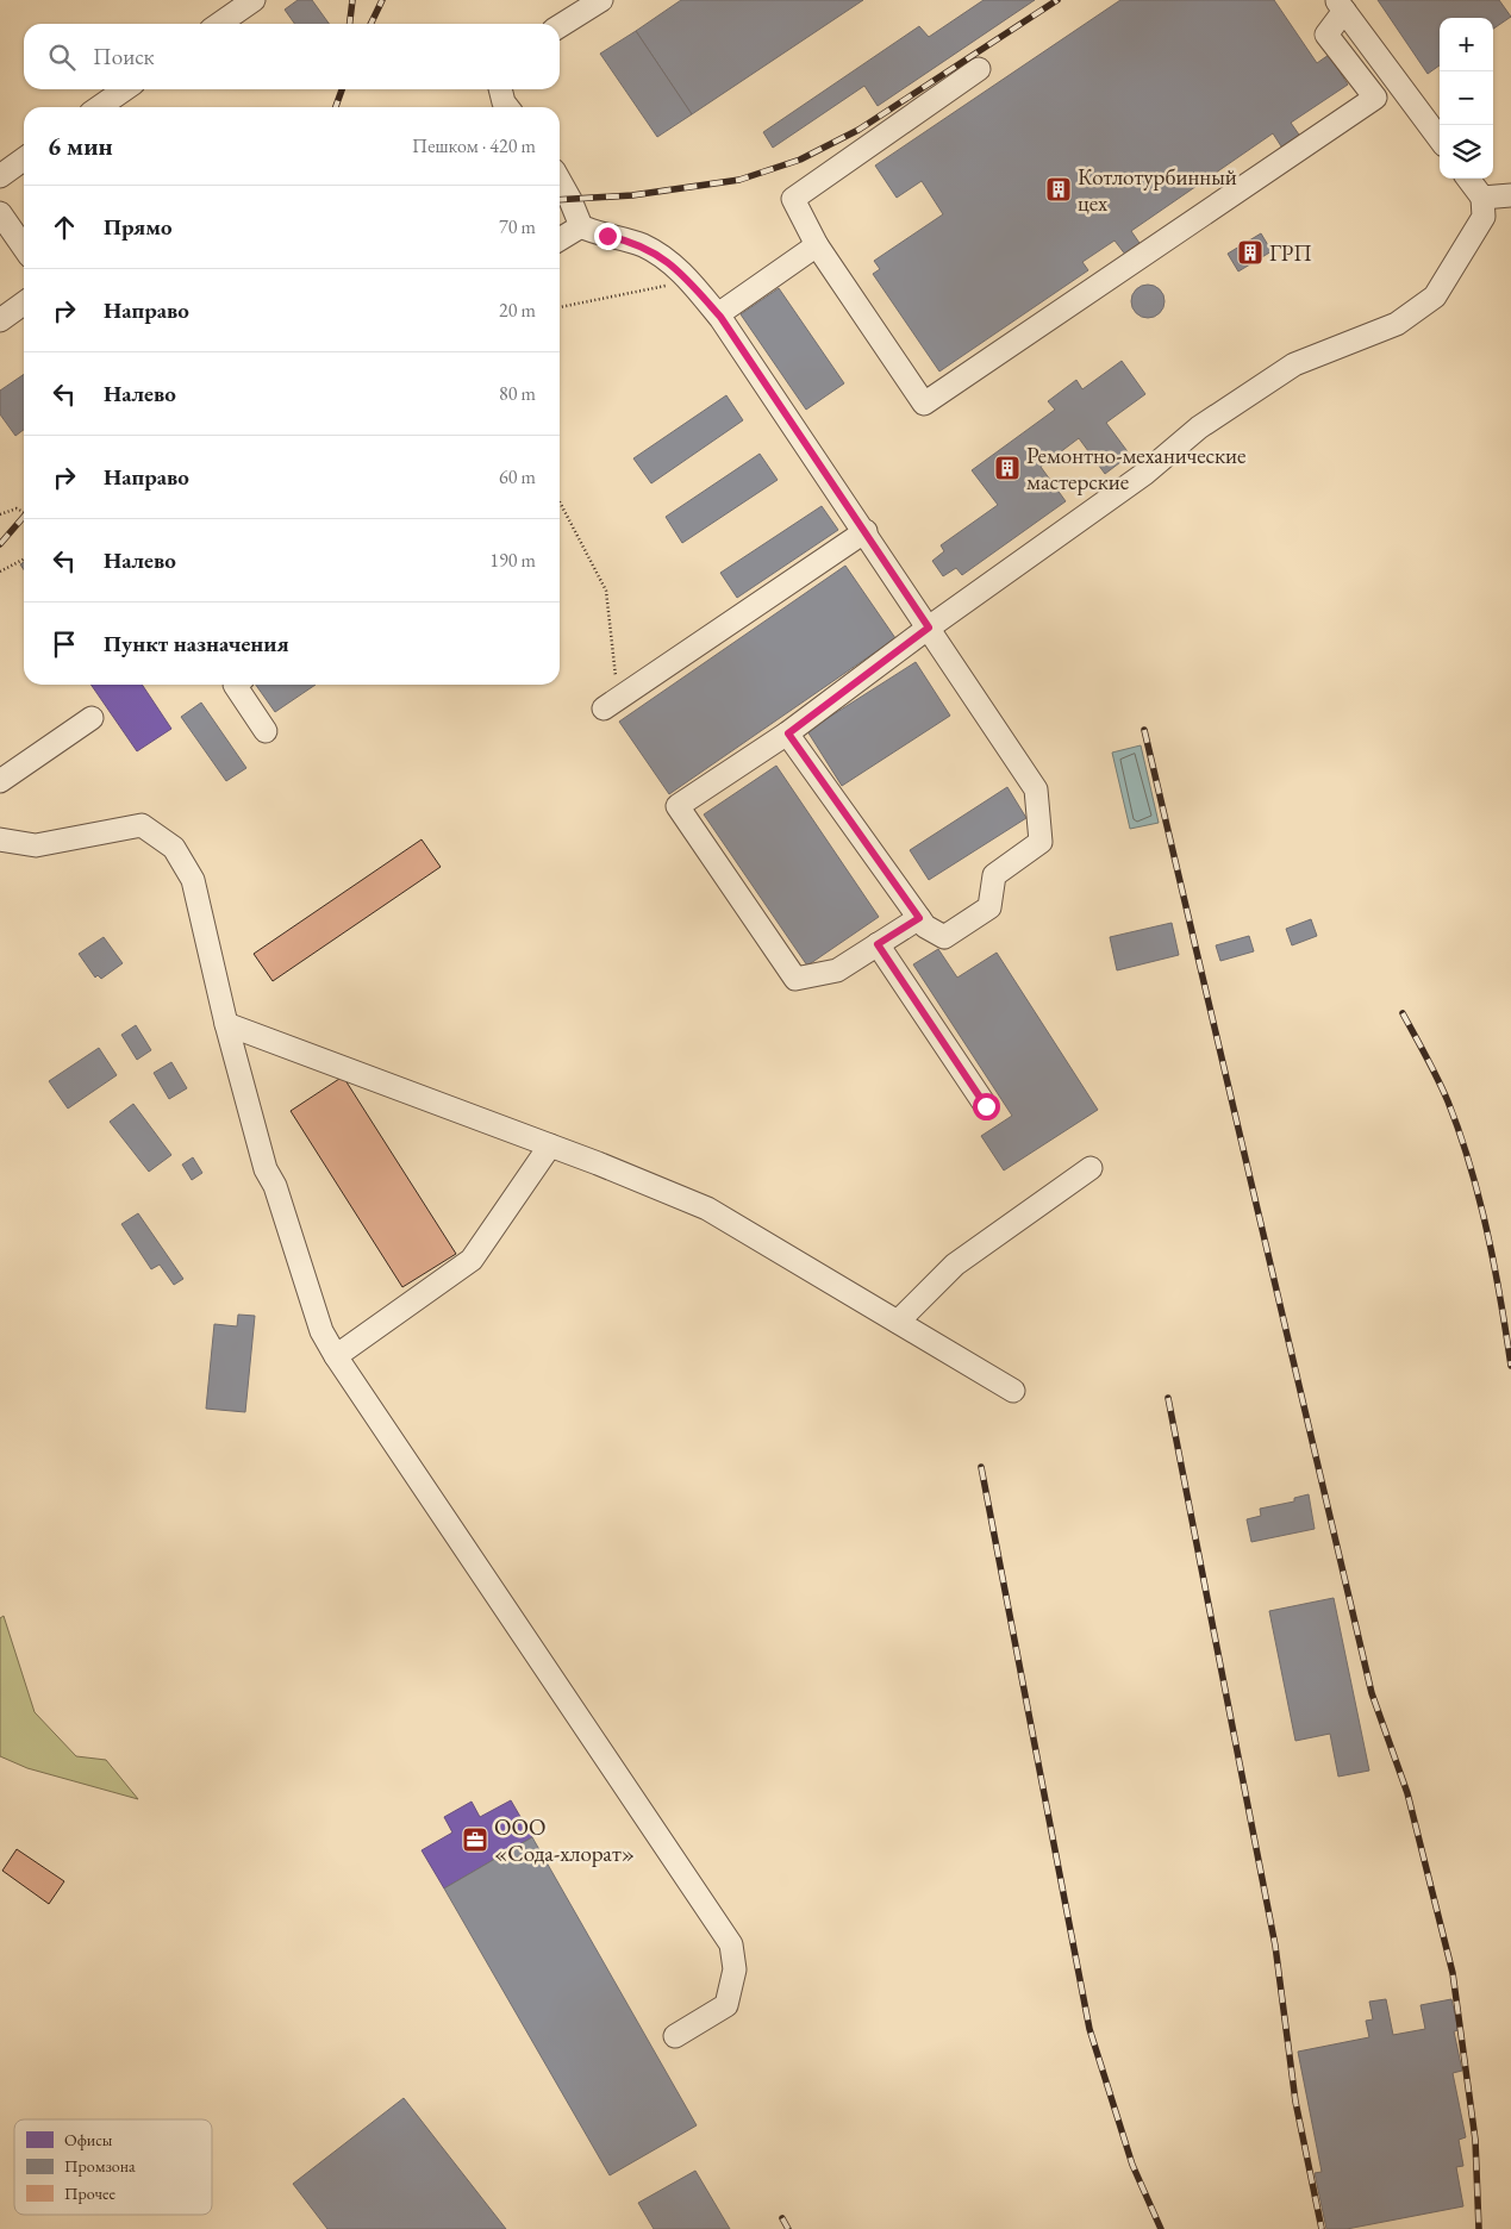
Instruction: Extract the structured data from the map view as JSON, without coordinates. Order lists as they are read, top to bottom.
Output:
{
  "places": {
    "building": ["Котлотурбинный цех", "ГРП", "Ремонтно-механические мастерские"],
    "office": ["ООО «Сода-хлорат»"]
  },
  "legend": ["Офисы", "Промзона", "Прочее"],
  "page": {
    "map_buttons": ["+", "−"],
    "search": "Поиск",
    "heading": ["6 мин", "Пешком · 420 m"],
    "list": [
      ["Прямо", "70 m"],
      ["Направо", "20 m"],
      ["Налево", "80 m"],
      ["Направо", "60 m"],
      ["Налево", "190 m"],
      "Пункт назначения"
    ]
  }
}
